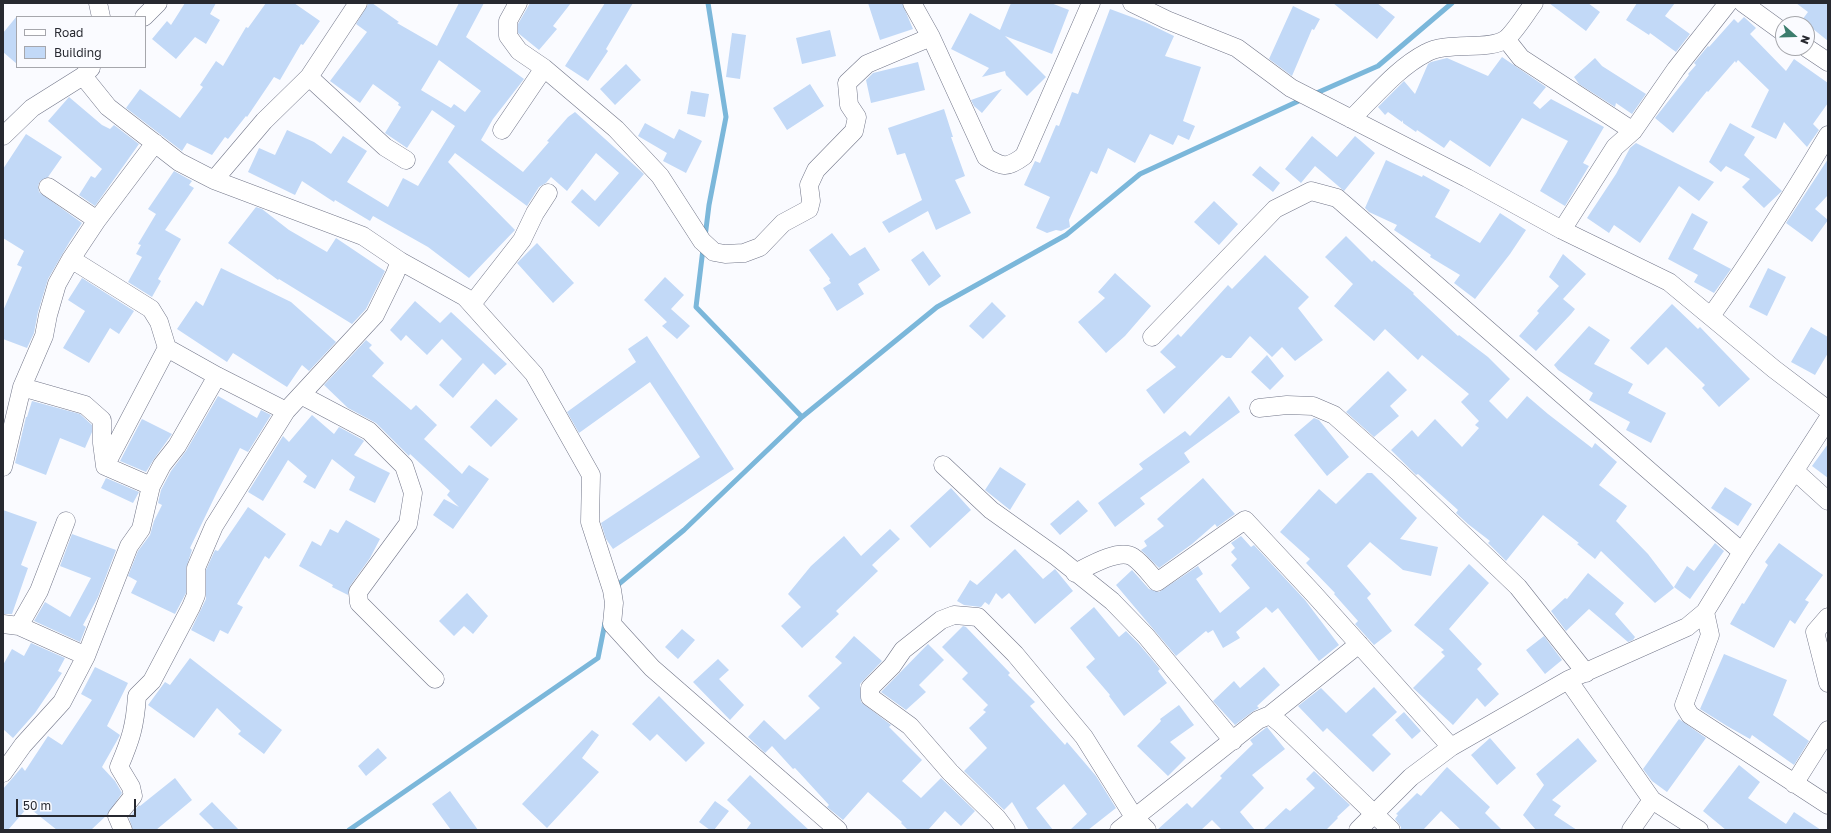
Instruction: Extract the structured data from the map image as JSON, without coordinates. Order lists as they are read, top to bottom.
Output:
{
  "legend": ["Road", "Building"],
  "scale_bar": "50 m",
  "north": "right"
}
